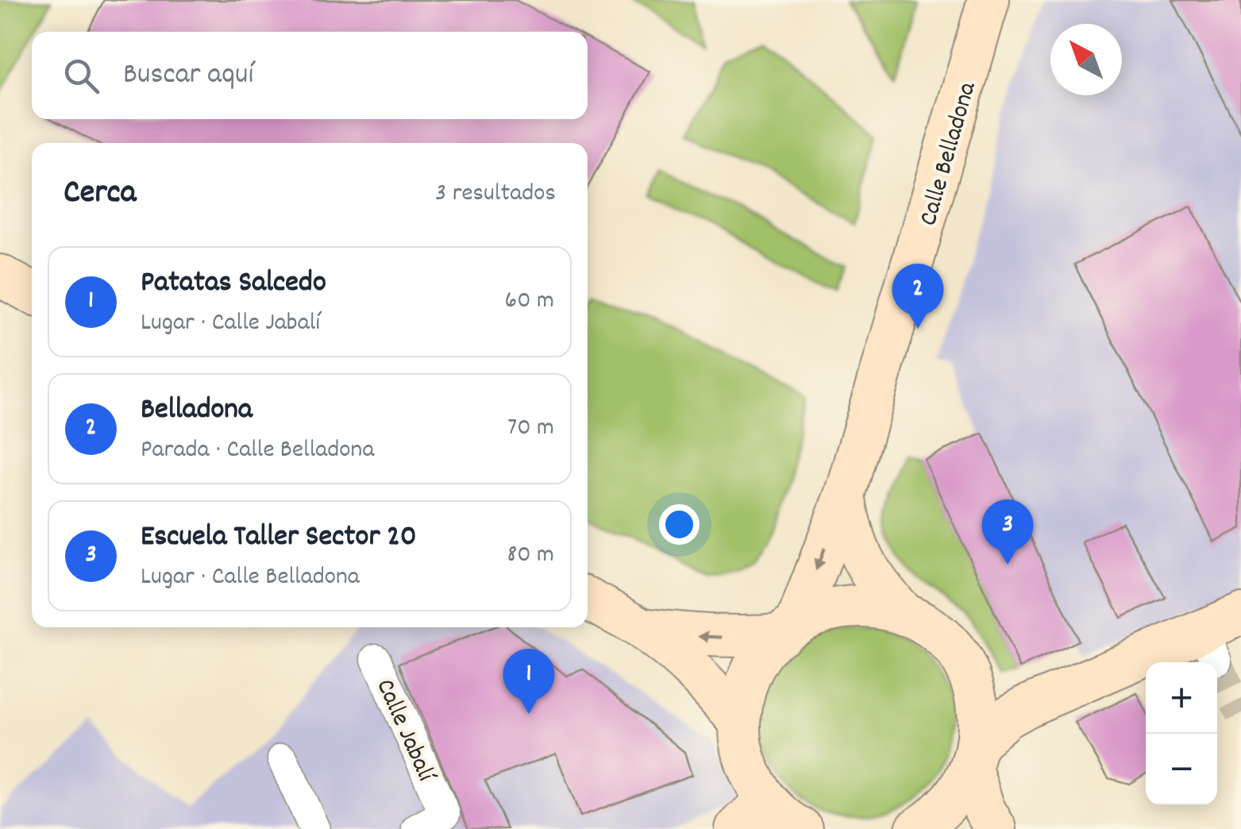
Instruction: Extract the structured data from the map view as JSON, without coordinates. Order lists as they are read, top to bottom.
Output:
{
  "streets": {
    "street": ["Calle Belladona", "Calle Jabalí"]
  },
  "north": "top left",
  "page": {
    "search": "Buscar aquí",
    "heading": ["Cerca", "3 resultados"],
    "list": [
      {
        "mark": "1",
        "name": "Patatas Salcedo",
        "note": "Lugar · Calle Jabalí",
        "value": "60 m"
      },
      {
        "mark": "2",
        "name": "Belladona",
        "note": "Parada · Calle Belladona",
        "value": "70 m"
      },
      {
        "mark": "3",
        "name": "Escuela Taller Sector 20",
        "note": "Lugar · Calle Belladona",
        "value": "80 m"
      }
    ],
    "pins": ["2", "3", "1"],
    "map_buttons": ["+", "−"]
  }
}
